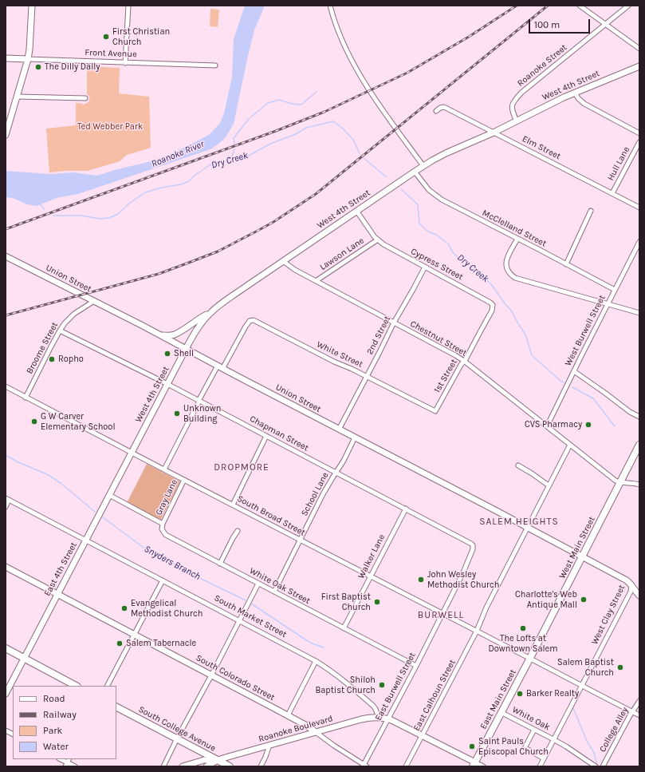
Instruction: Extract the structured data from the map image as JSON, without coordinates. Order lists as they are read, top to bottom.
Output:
{
  "streets": {
    "main road": ["West Main Street", "East Main Street", "South College Avenue"],
    "street": [
      "Front Avenue",
      "Roanoke Street",
      "West 4th Street",
      "Elm Street",
      "Hull Lane",
      "McClelland Street",
      "Lawson Lane",
      "Cypress Street",
      "Union Street",
      "West Burwell Street",
      "2nd Street",
      "Chestnut Street",
      "Broome Street",
      "White Street",
      "1st Street",
      "Chapman Street",
      "School Lane",
      "Gray Lane",
      "South Broad Street",
      "Walker Lane",
      "East 4th Street",
      "White Oak Street",
      "West Clay Street",
      "South Market Street",
      "South Colorado Street",
      "East Burwell Street",
      "East Calhoun Street",
      "White Oak",
      "Roanoke Boulevard",
      "College Alley"
    ]
  },
  "crossings": [
    ["Roanoke Street", "West 4th Street"],
    ["West 4th Street", "Elm Street"],
    ["West 4th Street", "McClelland Street"],
    ["West 4th Street", "Cypress Street"],
    ["West 4th Street", "Union Street"],
    ["West 4th Street", "Chestnut Street"],
    ["West 4th Street", "Chapman Street"],
    ["West 4th Street", "South Broad Street"],
    ["West 4th Street", "East 4th Street"],
    ["Elm Street", "Hull Lane"],
    ["McClelland Street", "West Burwell Street"],
    ["Lawson Lane", "Cypress Street"],
    ["Lawson Lane", "Chestnut Street"],
    ["Cypress Street", "2nd Street"],
    ["Cypress Street", "1st Street"],
    ["Union Street", "2nd Street"],
    ["Union Street", "Broome Street"],
    ["Union Street", "White Street"],
    ["Union Street", "School Lane"],
    ["Union Street", "West Main Street"],
    ["Union Street", "West Clay Street"],
    ["Union Street", "East Calhoun Street"],
    ["West Burwell Street", "Chestnut Street"],
    ["2nd Street", "Chestnut Street"],
    ["2nd Street", "White Street"],
    ["Chestnut Street", "1st Street"],
    ["Chestnut Street", "West Main Street"],
    ["Chestnut Street", "East Calhoun Street"],
    ["Broome Street", "Chapman Street"],
    ["Broome Street", "South Broad Street"],
    ["White Street", "1st Street"],
    ["White Street", "Chapman Street"],
    ["White Street", "South Broad Street"],
    ["Chapman Street", "School Lane"],
    ["Chapman Street", "South Broad Street"],
    ["Chapman Street", "Walker Lane"],
    ["Chapman Street", "East Burwell Street"],
    ["School Lane", "South Broad Street"],
    ["School Lane", "White Oak Street"],
    ["Gray Lane", "South Broad Street"],
    ["Gray Lane", "White Oak Street"],
    ["South Broad Street", "West Main Street"],
    ["South Broad Street", "Walker Lane"],
    ["South Broad Street", "East 4th Street"],
    ["South Broad Street", "West Clay Street"],
    ["South Broad Street", "East Burwell Street"],
    ["South Broad Street", "East Calhoun Street"],
    ["South Broad Street", "East Main Street"],
    ["South Broad Street", "College Alley"],
    ["West Main Street", "East Main Street"],
    ["Walker Lane", "White Oak Street"],
    ["East 4th Street", "South Market Street"],
    ["East 4th Street", "South Colorado Street"],
    ["White Oak Street", "East Burwell Street"],
    ["West Clay Street", "White Oak"],
    ["South Market Street", "Roanoke Boulevard"],
    ["South Colorado Street", "East Burwell Street"],
    ["South Colorado Street", "Roanoke Boulevard"],
    ["East Main Street", "White Oak"],
    ["South College Avenue", "Roanoke Boulevard"]
  ],
  "districts": ["DROPMORE", "SALEM HEIGHTS", "BURWELL"],
  "water": ["Roanoke River", "Dry Creek", "Snyders Branch"],
  "parks": ["Ted Webber Park"],
  "places": [
    "First Christian Church",
    "The Dilly Dally",
    "Shell",
    "Ropho",
    "Unknown Building",
    "G W Carver Elementary School",
    "CVS Pharmacy",
    "John Wesley Methodist Church",
    "Charlotte's Web Antique Mall",
    "First Baptist Church",
    "Evangelical Methodist Church",
    "The Lofts at Downtown Salem",
    "Salem Tabernacle",
    "Salem Baptist Church",
    "Shiloh Baptist Church",
    "Barker Realty",
    "Saint Pauls Episcopal Church"
  ],
  "legend": [
    "Road",
    "Railway",
    "Park",
    "Water"
  ],
  "scale_bar": "100 m"
}
